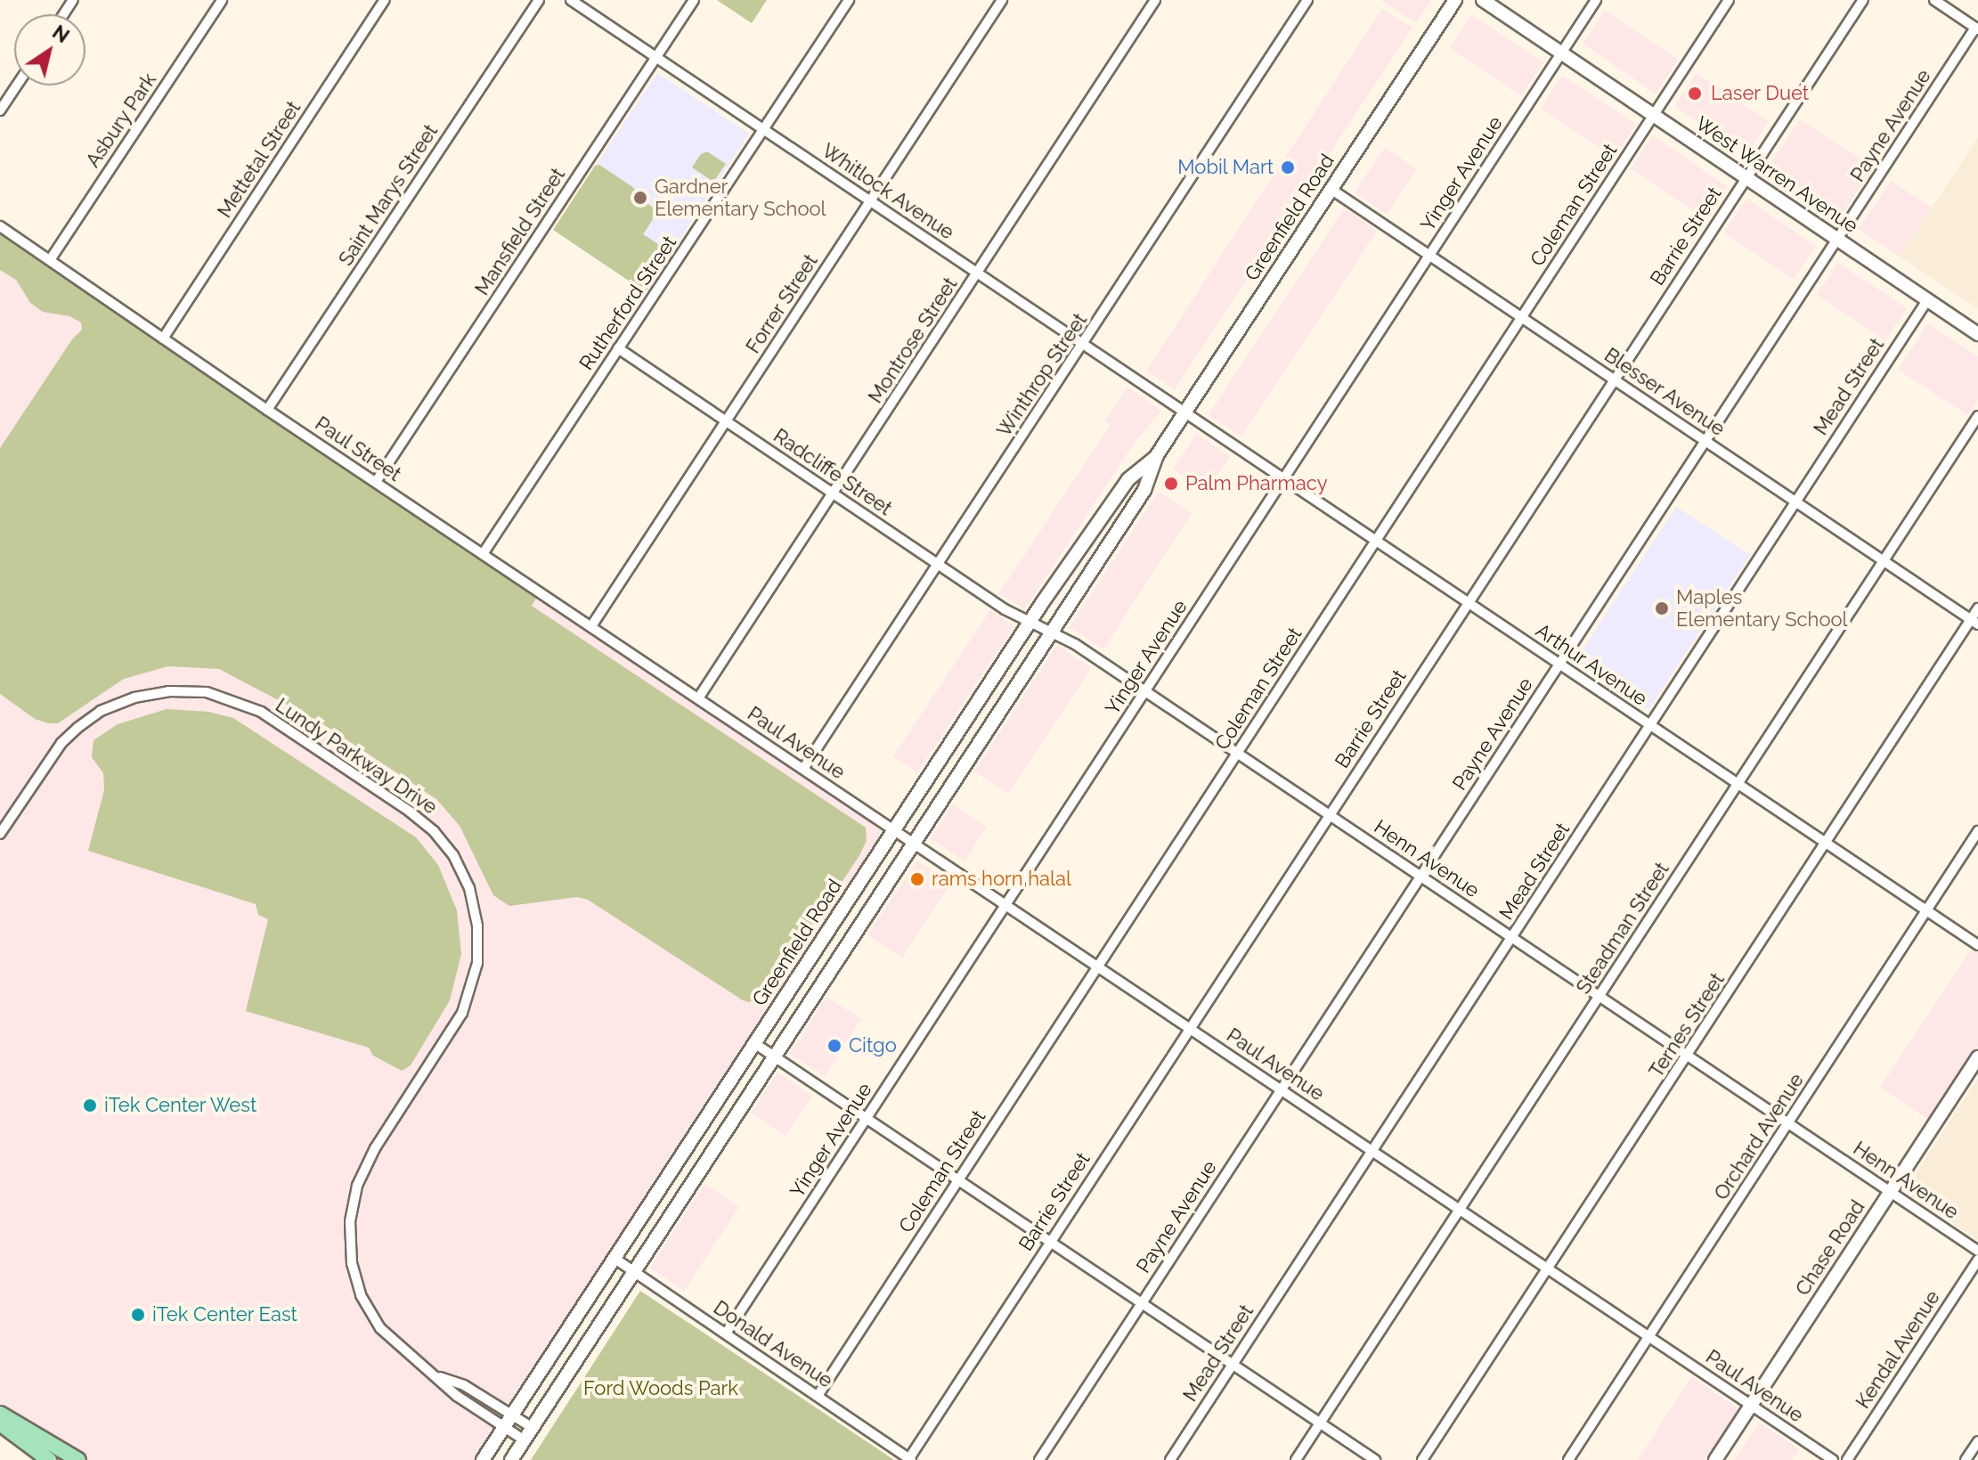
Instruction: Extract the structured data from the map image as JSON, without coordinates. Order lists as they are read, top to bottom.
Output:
{
  "streets": {
    "main road": ["West Warren Avenue", "Greenfield Road", "Chase Road"],
    "street": [
      "Asbury Park",
      "Payne Avenue",
      "Mettetal Street",
      "Yinger Avenue",
      "Whitlock Avenue",
      "Saint Marys Street",
      "Coleman Street",
      "Mansfield Street",
      "Barrie Street",
      "Rutherford Street",
      "Forrer Street",
      "Montrose Street",
      "Winthrop Street",
      "Mead Street",
      "Blesser Avenue",
      "Paul Street",
      "Radcliffe Street",
      "Arthur Avenue",
      "Paul Avenue",
      "Lundy Parkway Drive",
      "Henn Avenue",
      "Steadman Street",
      "Ternes Street",
      "Orchard Avenue",
      "Donald Avenue",
      "Kendal Avenue"
    ]
  },
  "crossings": [
    ["Asbury Park", "Paul Street"],
    ["Payne Avenue", "West Warren Avenue"],
    ["Payne Avenue", "Blesser Avenue"],
    ["Payne Avenue", "Arthur Avenue"],
    ["Payne Avenue", "Paul Avenue"],
    ["Payne Avenue", "Henn Avenue"],
    ["Mettetal Street", "Paul Street"],
    ["Yinger Avenue", "West Warren Avenue"],
    ["Yinger Avenue", "Blesser Avenue"],
    ["Yinger Avenue", "Arthur Avenue"],
    ["Yinger Avenue", "Paul Avenue"],
    ["Yinger Avenue", "Henn Avenue"],
    ["Yinger Avenue", "Donald Avenue"],
    ["West Warren Avenue", "Coleman Street"],
    ["West Warren Avenue", "Barrie Street"],
    ["West Warren Avenue", "Mead Street"],
    ["Whitlock Avenue", "Greenfield Road"],
    ["Whitlock Avenue", "Mansfield Street"],
    ["Whitlock Avenue", "Rutherford Street"],
    ["Whitlock Avenue", "Forrer Street"],
    ["Whitlock Avenue", "Montrose Street"],
    ["Whitlock Avenue", "Winthrop Street"],
    ["Whitlock Avenue", "Arthur Avenue"],
    ["Saint Marys Street", "Paul Street"],
    ["Coleman Street", "Blesser Avenue"],
    ["Coleman Street", "Arthur Avenue"],
    ["Coleman Street", "Paul Avenue"],
    ["Coleman Street", "Henn Avenue"],
    ["Coleman Street", "Donald Avenue"],
    ["Greenfield Road", "Blesser Avenue"],
    ["Greenfield Road", "Radcliffe Street"],
    ["Greenfield Road", "Arthur Avenue"],
    ["Greenfield Road", "Paul Avenue"],
    ["Greenfield Road", "Lundy Parkway Drive"],
    ["Greenfield Road", "Henn Avenue"],
    ["Greenfield Road", "Donald Avenue"],
    ["Mansfield Street", "Paul Street"],
    ["Barrie Street", "Blesser Avenue"],
    ["Barrie Street", "Arthur Avenue"],
    ["Barrie Street", "Paul Avenue"],
    ["Barrie Street", "Henn Avenue"],
    ["Barrie Street", "Donald Avenue"],
    ["Rutherford Street", "Paul Street"],
    ["Rutherford Street", "Radcliffe Street"],
    ["Forrer Street", "Paul Street"],
    ["Forrer Street", "Radcliffe Street"],
    ["Montrose Street", "Paul Street"],
    ["Montrose Street", "Radcliffe Street"],
    ["Montrose Street", "Paul Avenue"],
    ["Winthrop Street", "Radcliffe Street"],
    ["Winthrop Street", "Paul Avenue"],
    ["Mead Street", "Blesser Avenue"],
    ["Mead Street", "Arthur Avenue"],
    ["Mead Street", "Paul Avenue"],
    ["Mead Street", "Henn Avenue"],
    ["Blesser Avenue", "Steadman Street"],
    ["Blesser Avenue", "Ternes Street"],
    ["Paul Street", "Paul Avenue"],
    ["Radcliffe Street", "Henn Avenue"],
    ["Arthur Avenue", "Steadman Street"],
    ["Arthur Avenue", "Ternes Street"],
    ["Arthur Avenue", "Orchard Avenue"],
    ["Paul Avenue", "Steadman Street"],
    ["Paul Avenue", "Ternes Street"],
    ["Paul Avenue", "Orchard Avenue"],
    ["Paul Avenue", "Chase Road"],
    ["Henn Avenue", "Steadman Street"],
    ["Henn Avenue", "Ternes Street"],
    ["Henn Avenue", "Orchard Avenue"],
    ["Henn Avenue", "Chase Road"]
  ],
  "parks": ["Ford Woods Park"],
  "places": [
    "Laser Duet",
    "Mobil Mart",
    "Gardner Elementary School",
    "Palm Pharmacy",
    "Maples Elementary School",
    "rams horn halal",
    "Citgo",
    "iTek Center West",
    "iTek Center East"
  ],
  "north": "top right"
}
